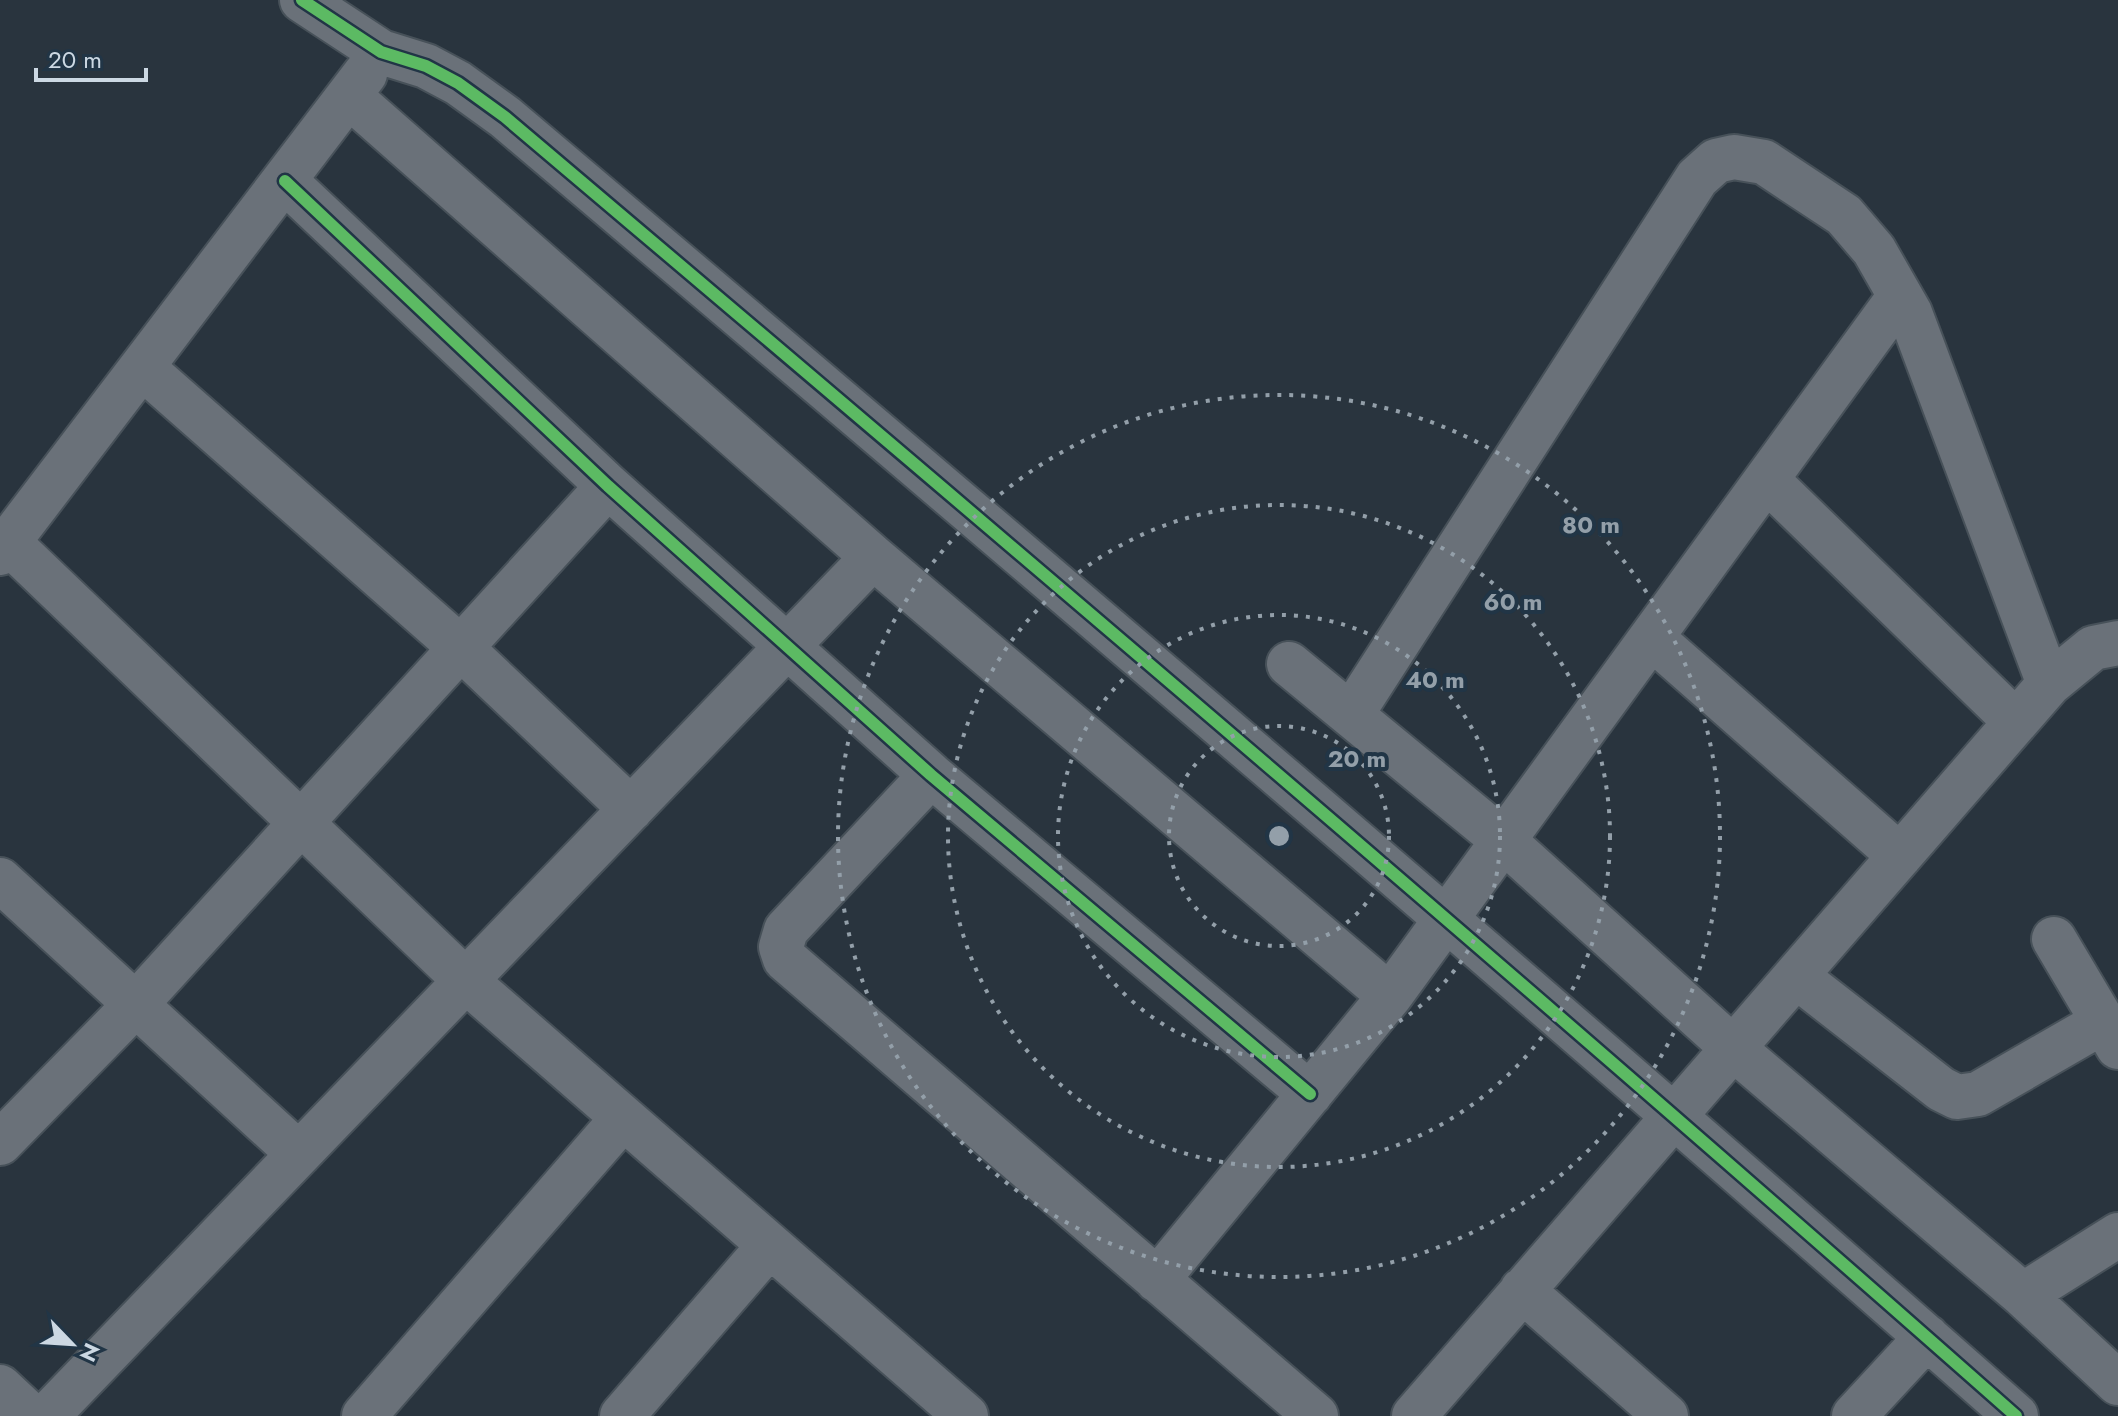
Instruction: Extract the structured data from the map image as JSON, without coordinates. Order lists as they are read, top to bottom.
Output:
{
  "scale_bar": "20 m",
  "north": "bottom right",
  "rings": [
    "80 m",
    "60 m",
    "40 m",
    "20 m"
  ]
}
